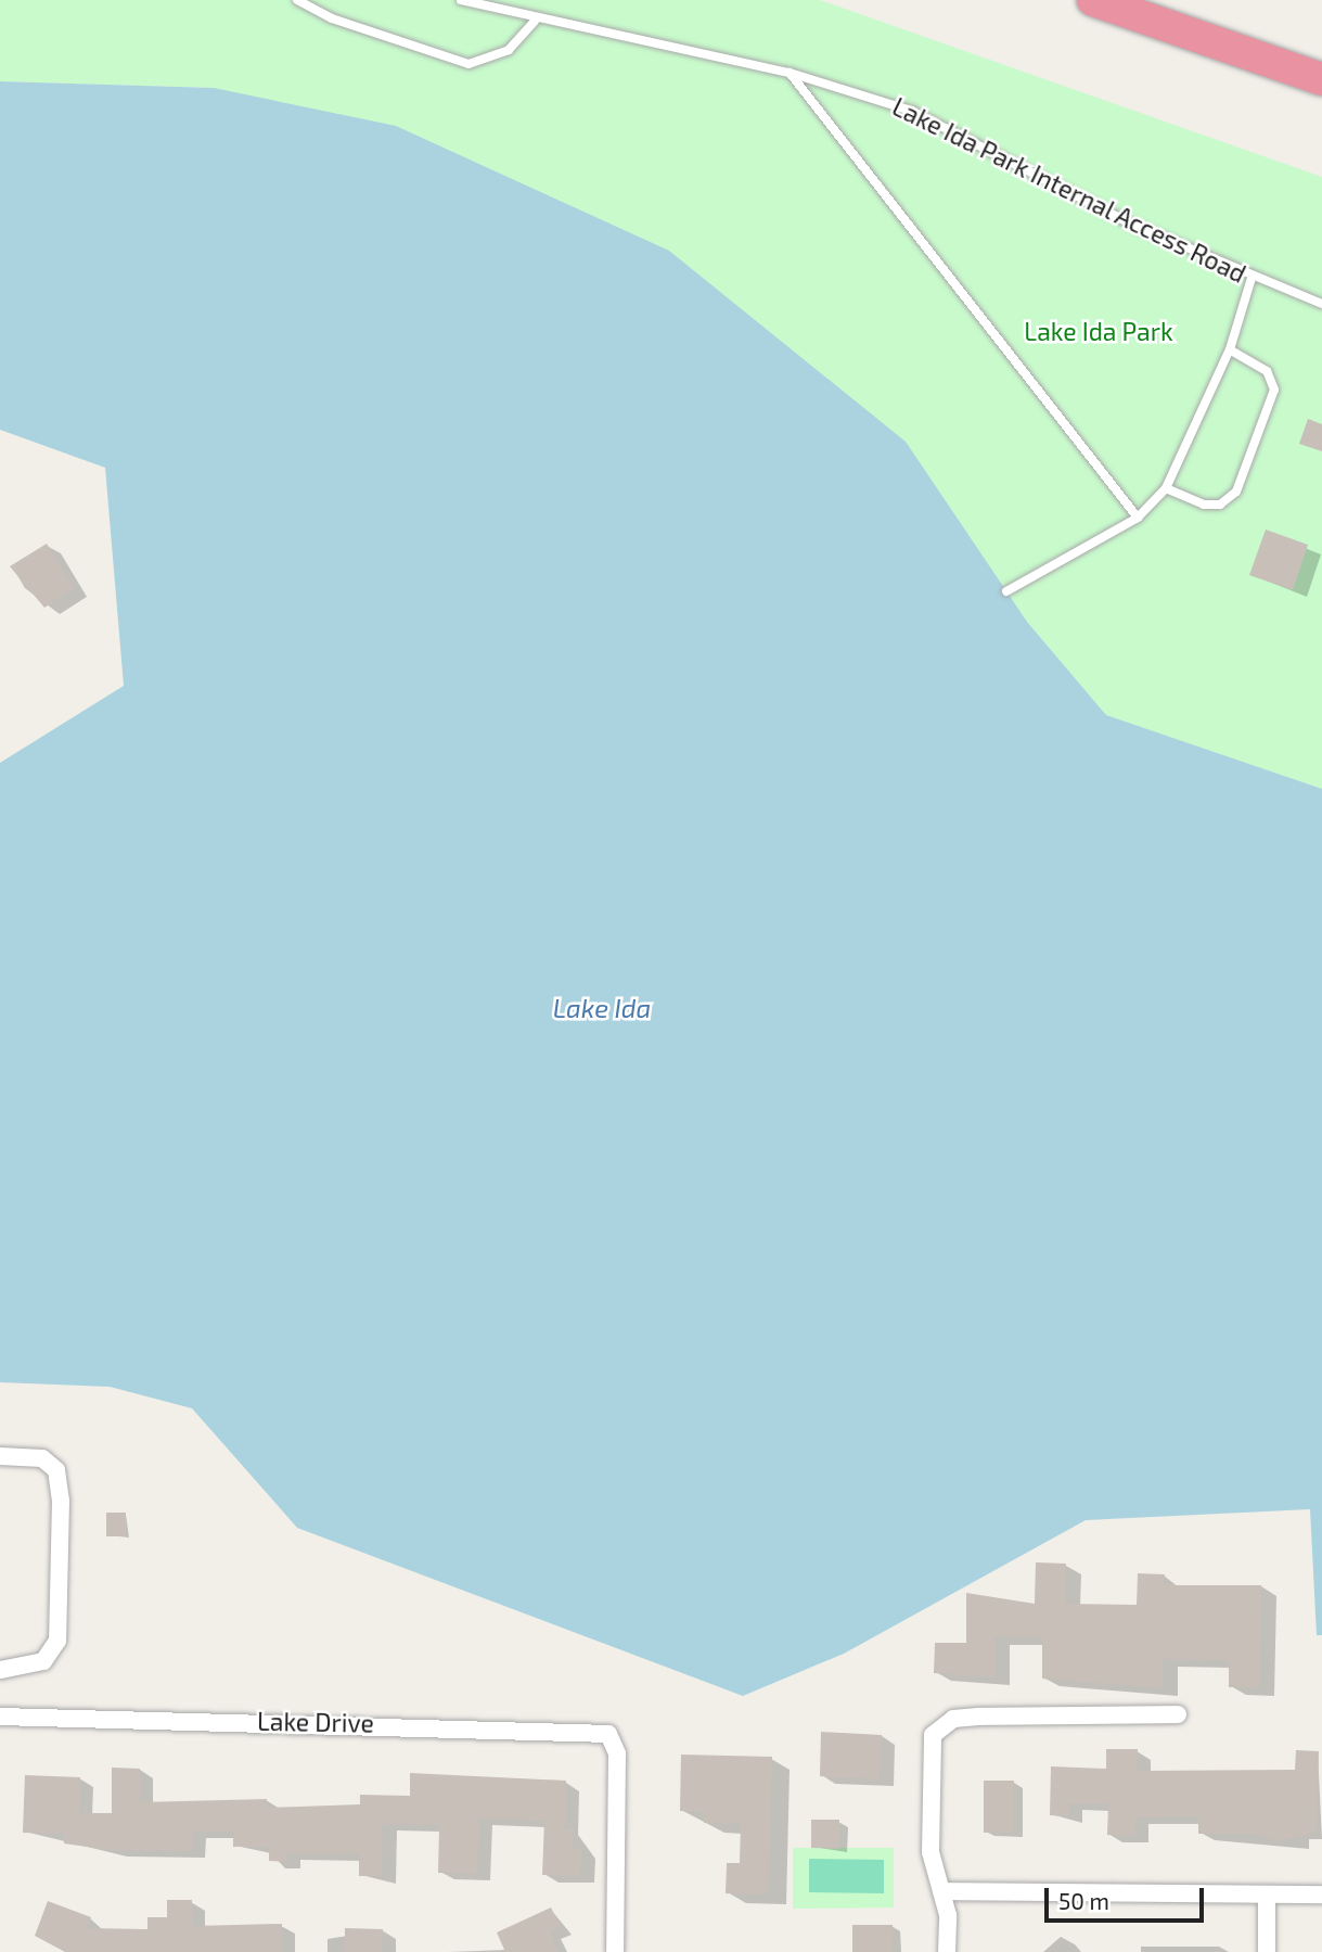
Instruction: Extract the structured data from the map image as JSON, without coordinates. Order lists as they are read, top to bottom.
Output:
{
  "streets": {
    "street": ["Lake Drive"],
    "lane": ["Lake Ida Park Internal Access Road"]
  },
  "water": ["Lake Ida"],
  "parks": ["Lake Ida Park"],
  "scale_bar": "50 m"
}
